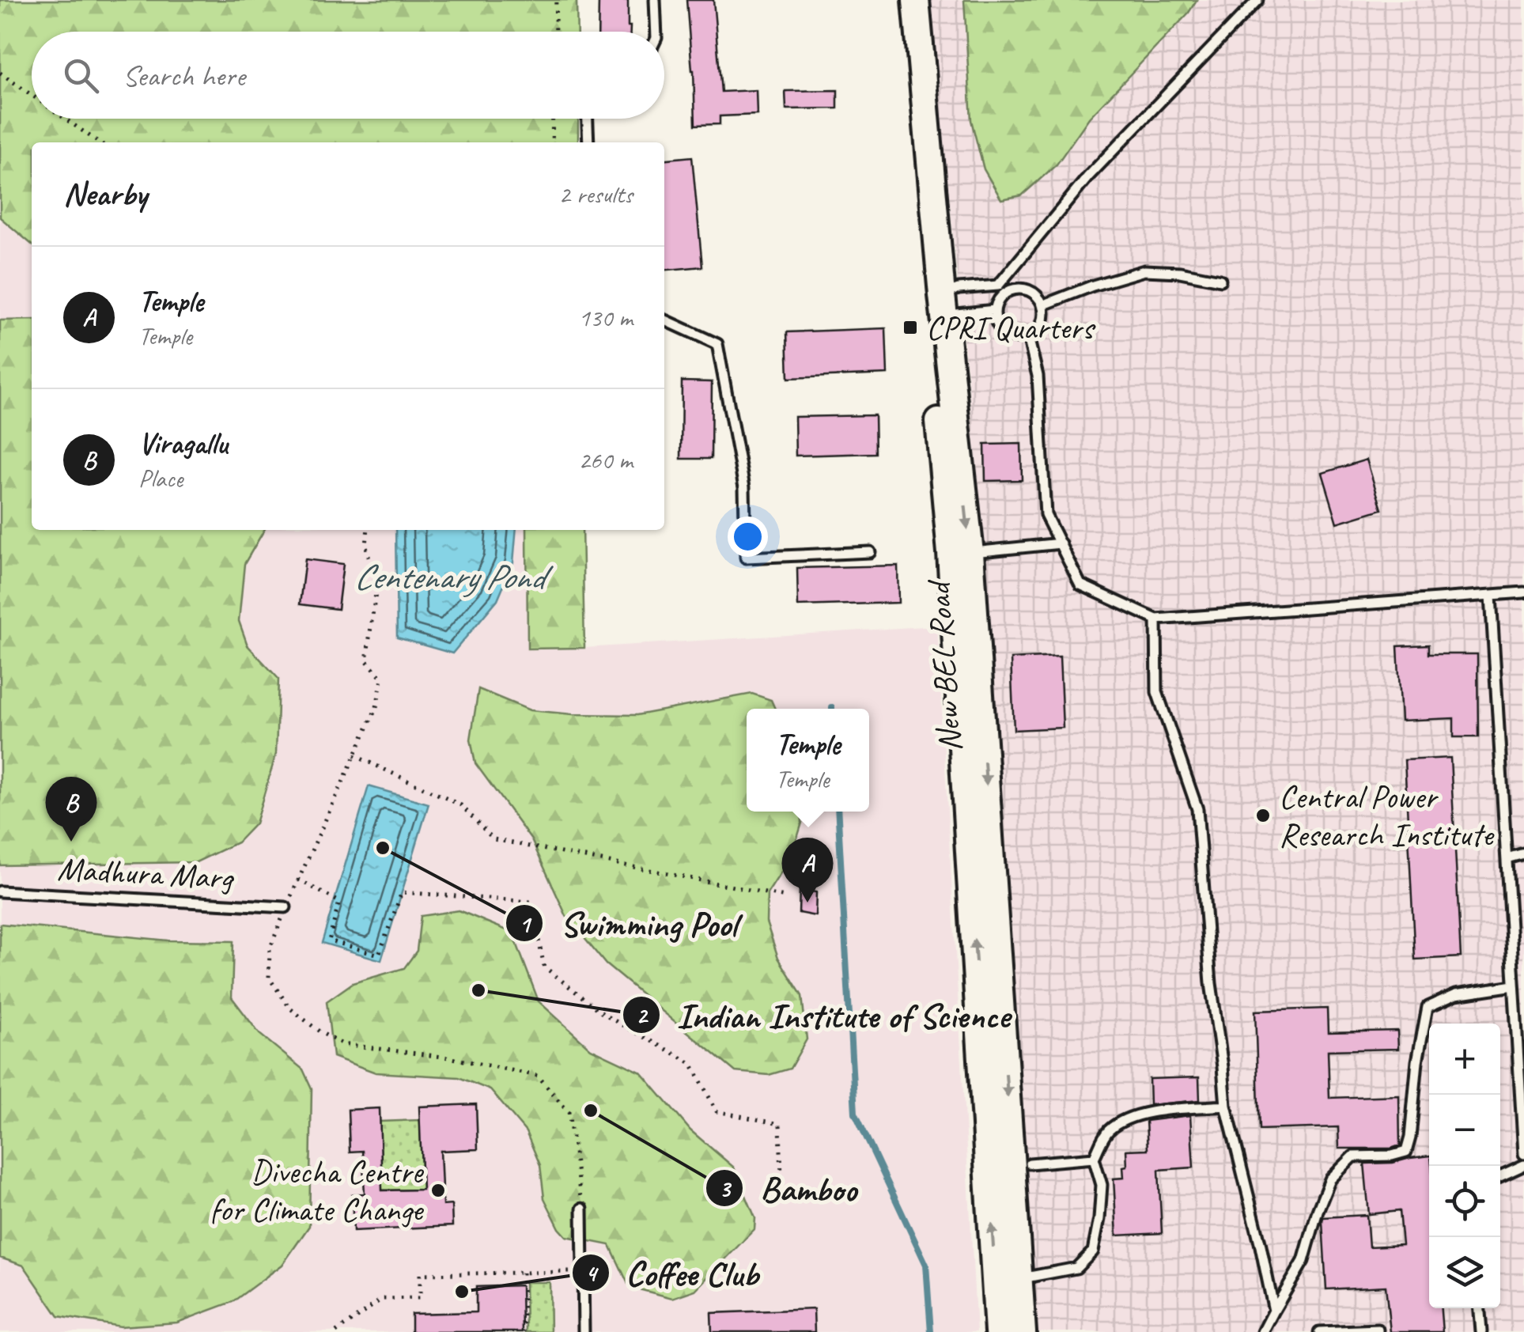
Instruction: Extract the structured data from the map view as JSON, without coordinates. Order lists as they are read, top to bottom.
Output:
{
  "streets": {
    "main road": ["New BEL Road"],
    "lane": ["Madhura Marg"]
  },
  "water": ["Centenary Pond"],
  "places": {
    "transit": ["CPRI Quarters"],
    "other": [
      "Central Power Research Institute",
      "Swimming Pool",
      "Indian Institute of Science",
      "Bamboo",
      "Divecha Centre for Climate Change",
      "Coffee Club"
    ]
  },
  "page": {
    "search": "Search here",
    "heading": ["Nearby", "2 results"],
    "list": [
      {
        "mark": "A",
        "name": "Temple",
        "note": "Temple",
        "value": "130 m"
      },
      {
        "mark": "B",
        "name": "Viragallu",
        "note": "Place",
        "value": "260 m"
      }
    ],
    "popup": ["Temple", "Temple"],
    "pins": ["B", "A"],
    "map_buttons": ["+", "−"]
  }
}
